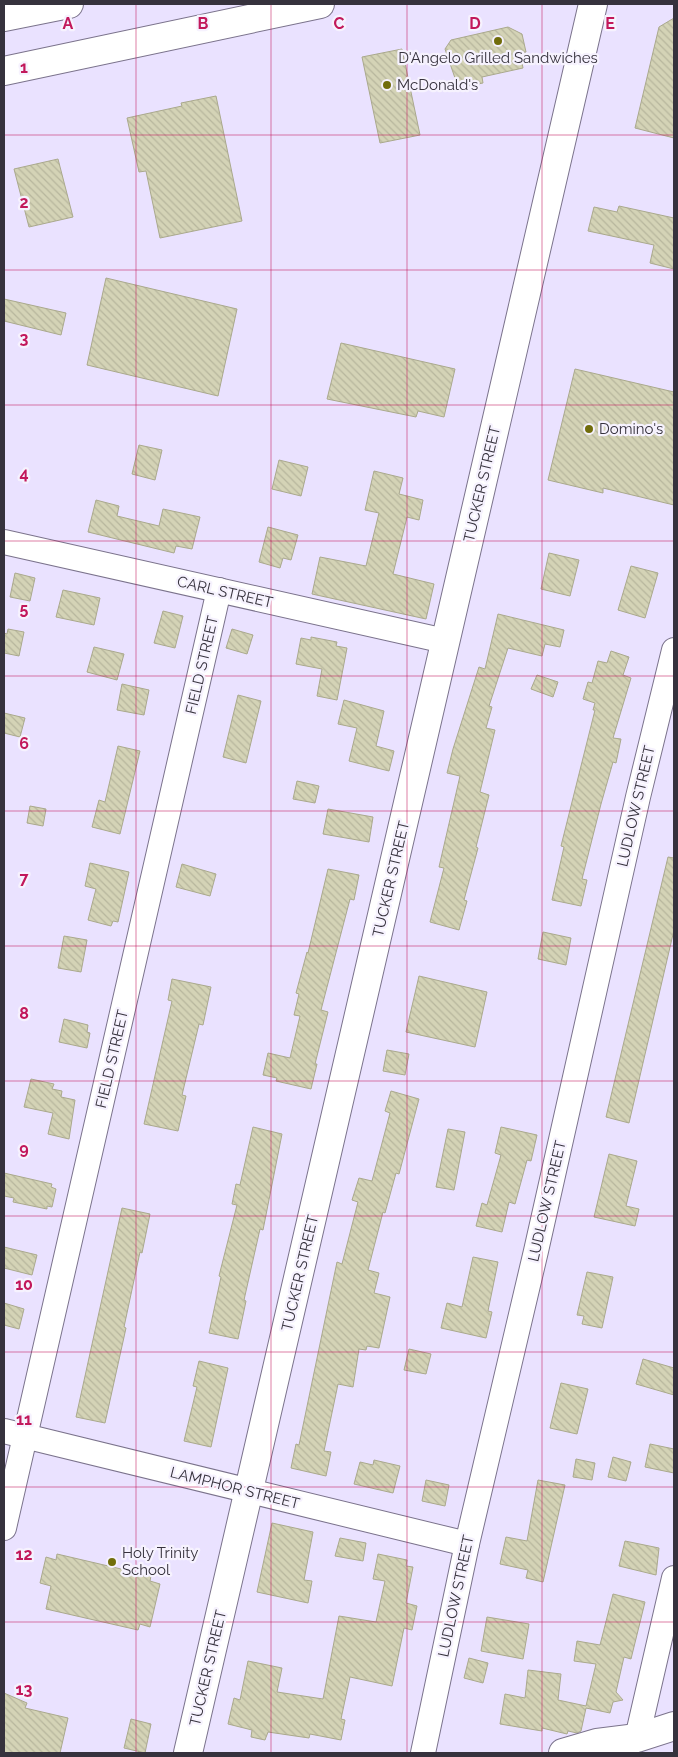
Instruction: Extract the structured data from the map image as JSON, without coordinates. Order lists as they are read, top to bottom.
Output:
{
  "streets": {
    "street": [
      "TUCKER STREET",
      "CARL STREET",
      "FIELD STREET",
      "LUDLOW STREET",
      "LAMPHOR STREET"
    ]
  },
  "crossings": [
    ["TUCKER STREET", "CARL STREET"],
    ["TUCKER STREET", "LAMPHOR STREET"],
    ["CARL STREET", "FIELD STREET"],
    ["FIELD STREET", "LAMPHOR STREET"],
    ["LUDLOW STREET", "LAMPHOR STREET"]
  ],
  "places": [
    "D'Angelo Grilled Sandwiches",
    "McDonald's",
    "Domino's",
    "Holy Trinity School"
  ],
  "grid": {
    "columns": [
      "A",
      "B",
      "C",
      "D",
      "E"
    ],
    "rows": [
      "1",
      "2",
      "3",
      "4",
      "5",
      "6",
      "7",
      "8",
      "9",
      "10",
      "11",
      "12",
      "13"
    ]
  }
}
